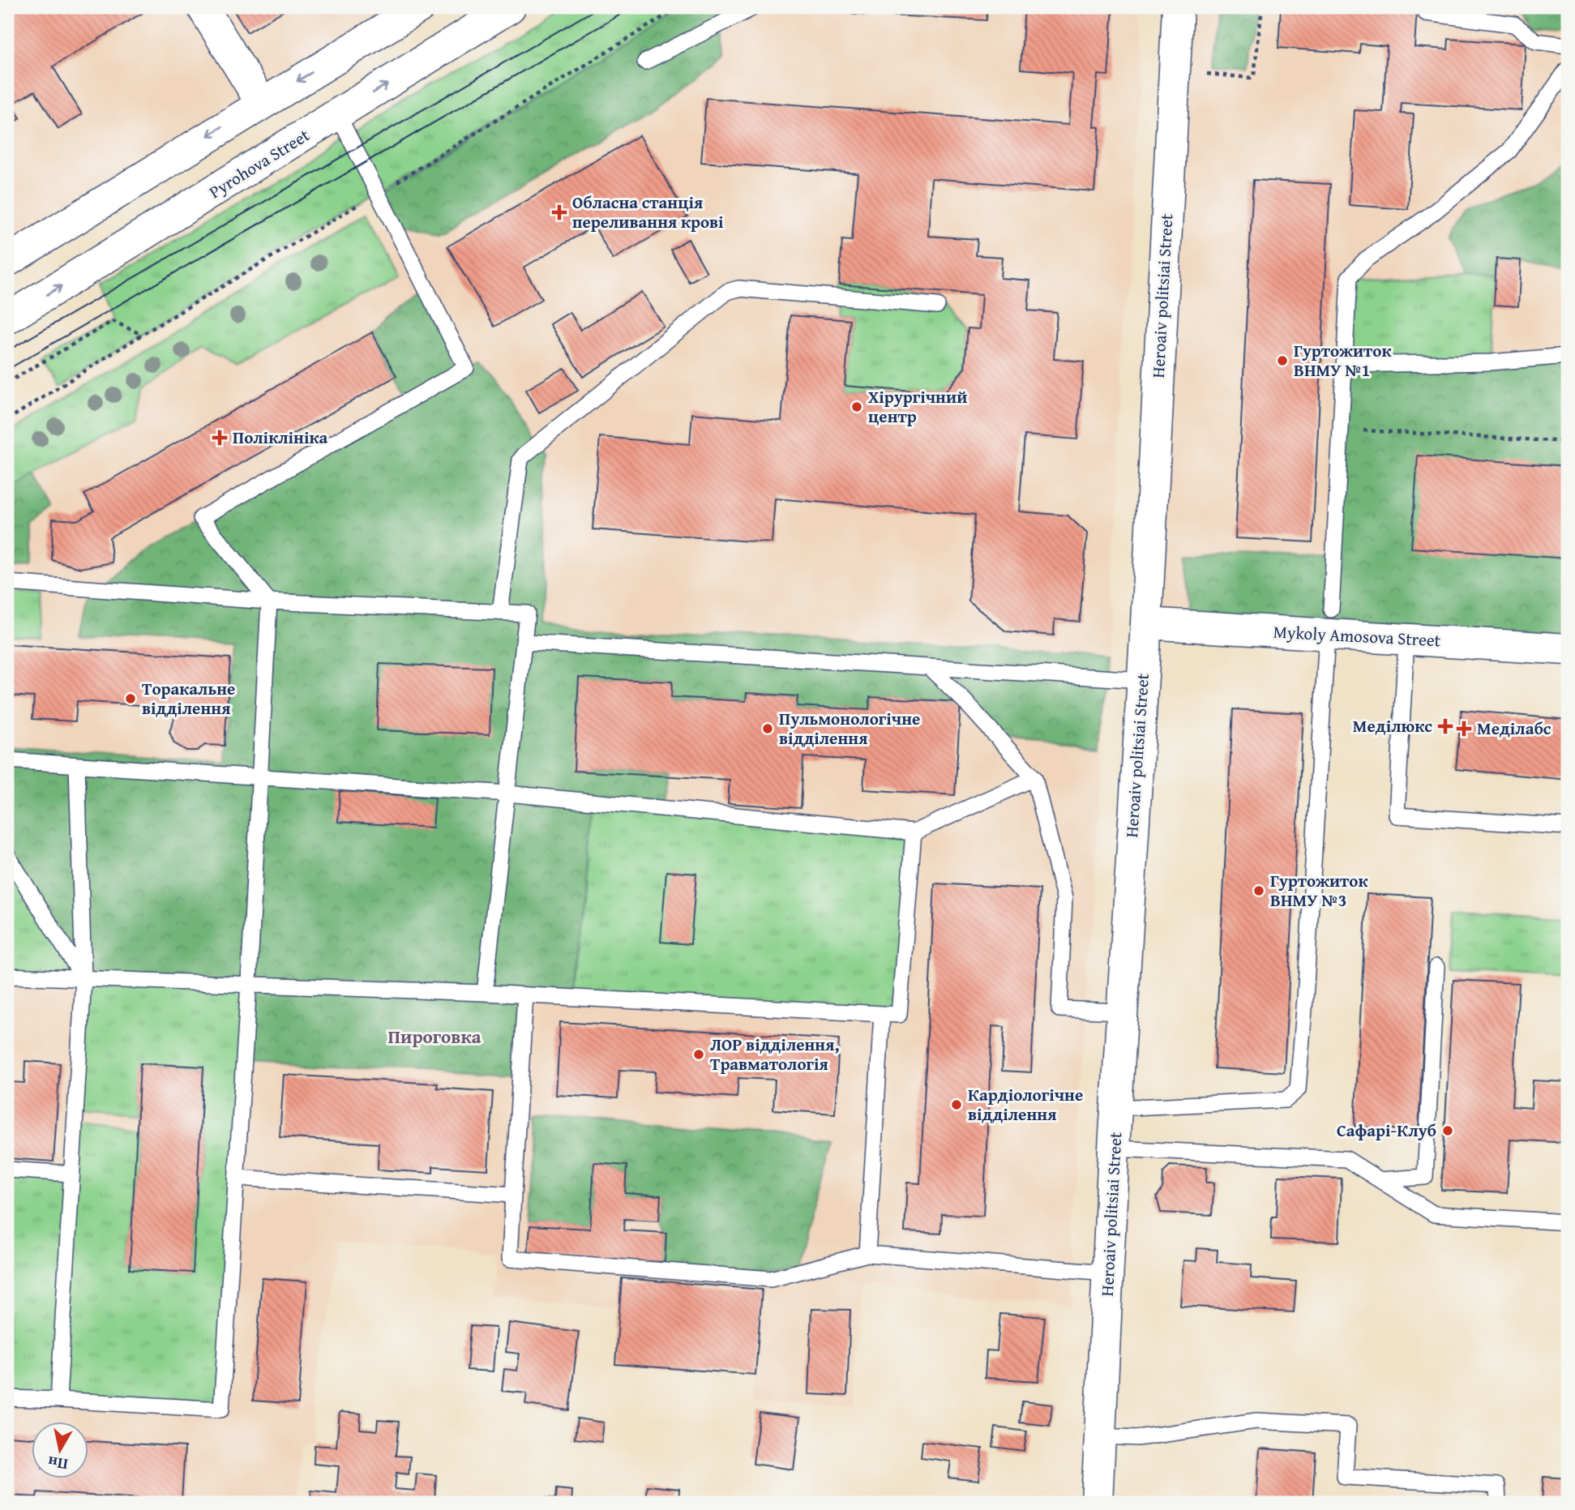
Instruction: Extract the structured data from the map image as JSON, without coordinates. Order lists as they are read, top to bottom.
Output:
{
  "streets": {
    "street": ["Pyrohova Street", "Heroaiv politsiai Street", "Mykoly Amosova Street"]
  },
  "crossings": [
    ["Heroaiv politsiai Street", "Mykoly Amosova Street"]
  ],
  "districts": ["Пироговка"],
  "places": {
    "health": [
      "Обласна станція переливання крові",
      "Поліклініка",
      "Меділюкс",
      "Меділабс"
    ],
    "other": [
      "Гуртожиток ВНМУ №1",
      "Хірургічний центр",
      "Торакальне відділення",
      "Пульмонологічне відділення",
      "Гуртожиток ВНМУ №3",
      "ЛОР відділення, Травматологія",
      "Кардіологічне відділення",
      "Сафарі-Клуб"
    ]
  },
  "north": "bottom"
}
